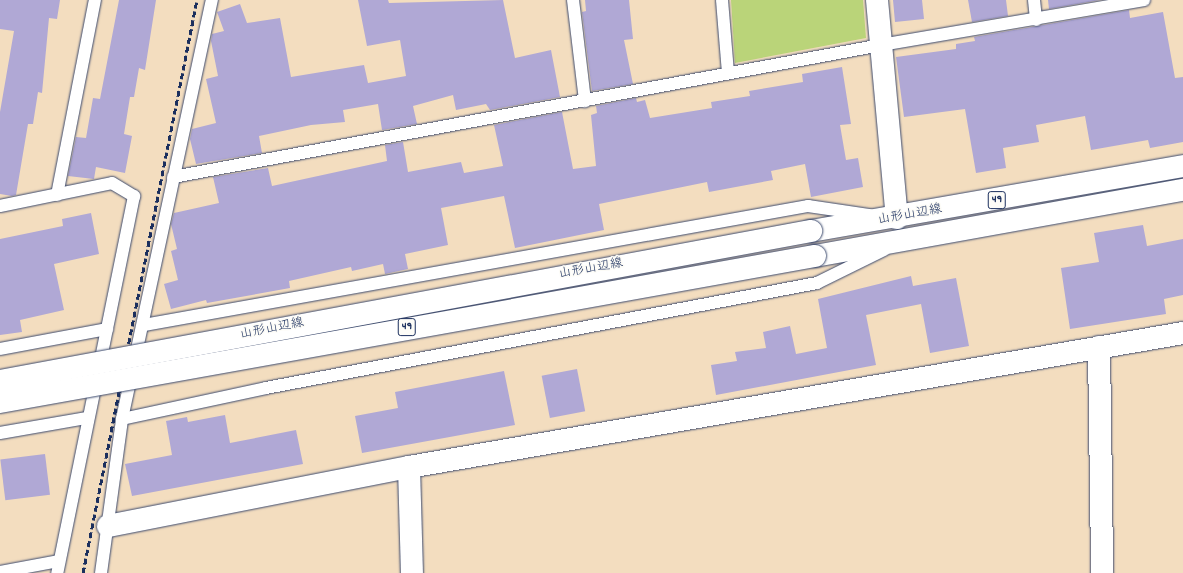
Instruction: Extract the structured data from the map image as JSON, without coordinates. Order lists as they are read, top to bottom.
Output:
{
  "streets": {
    "main road": ["49", "山形山辺線"]
  }
}
